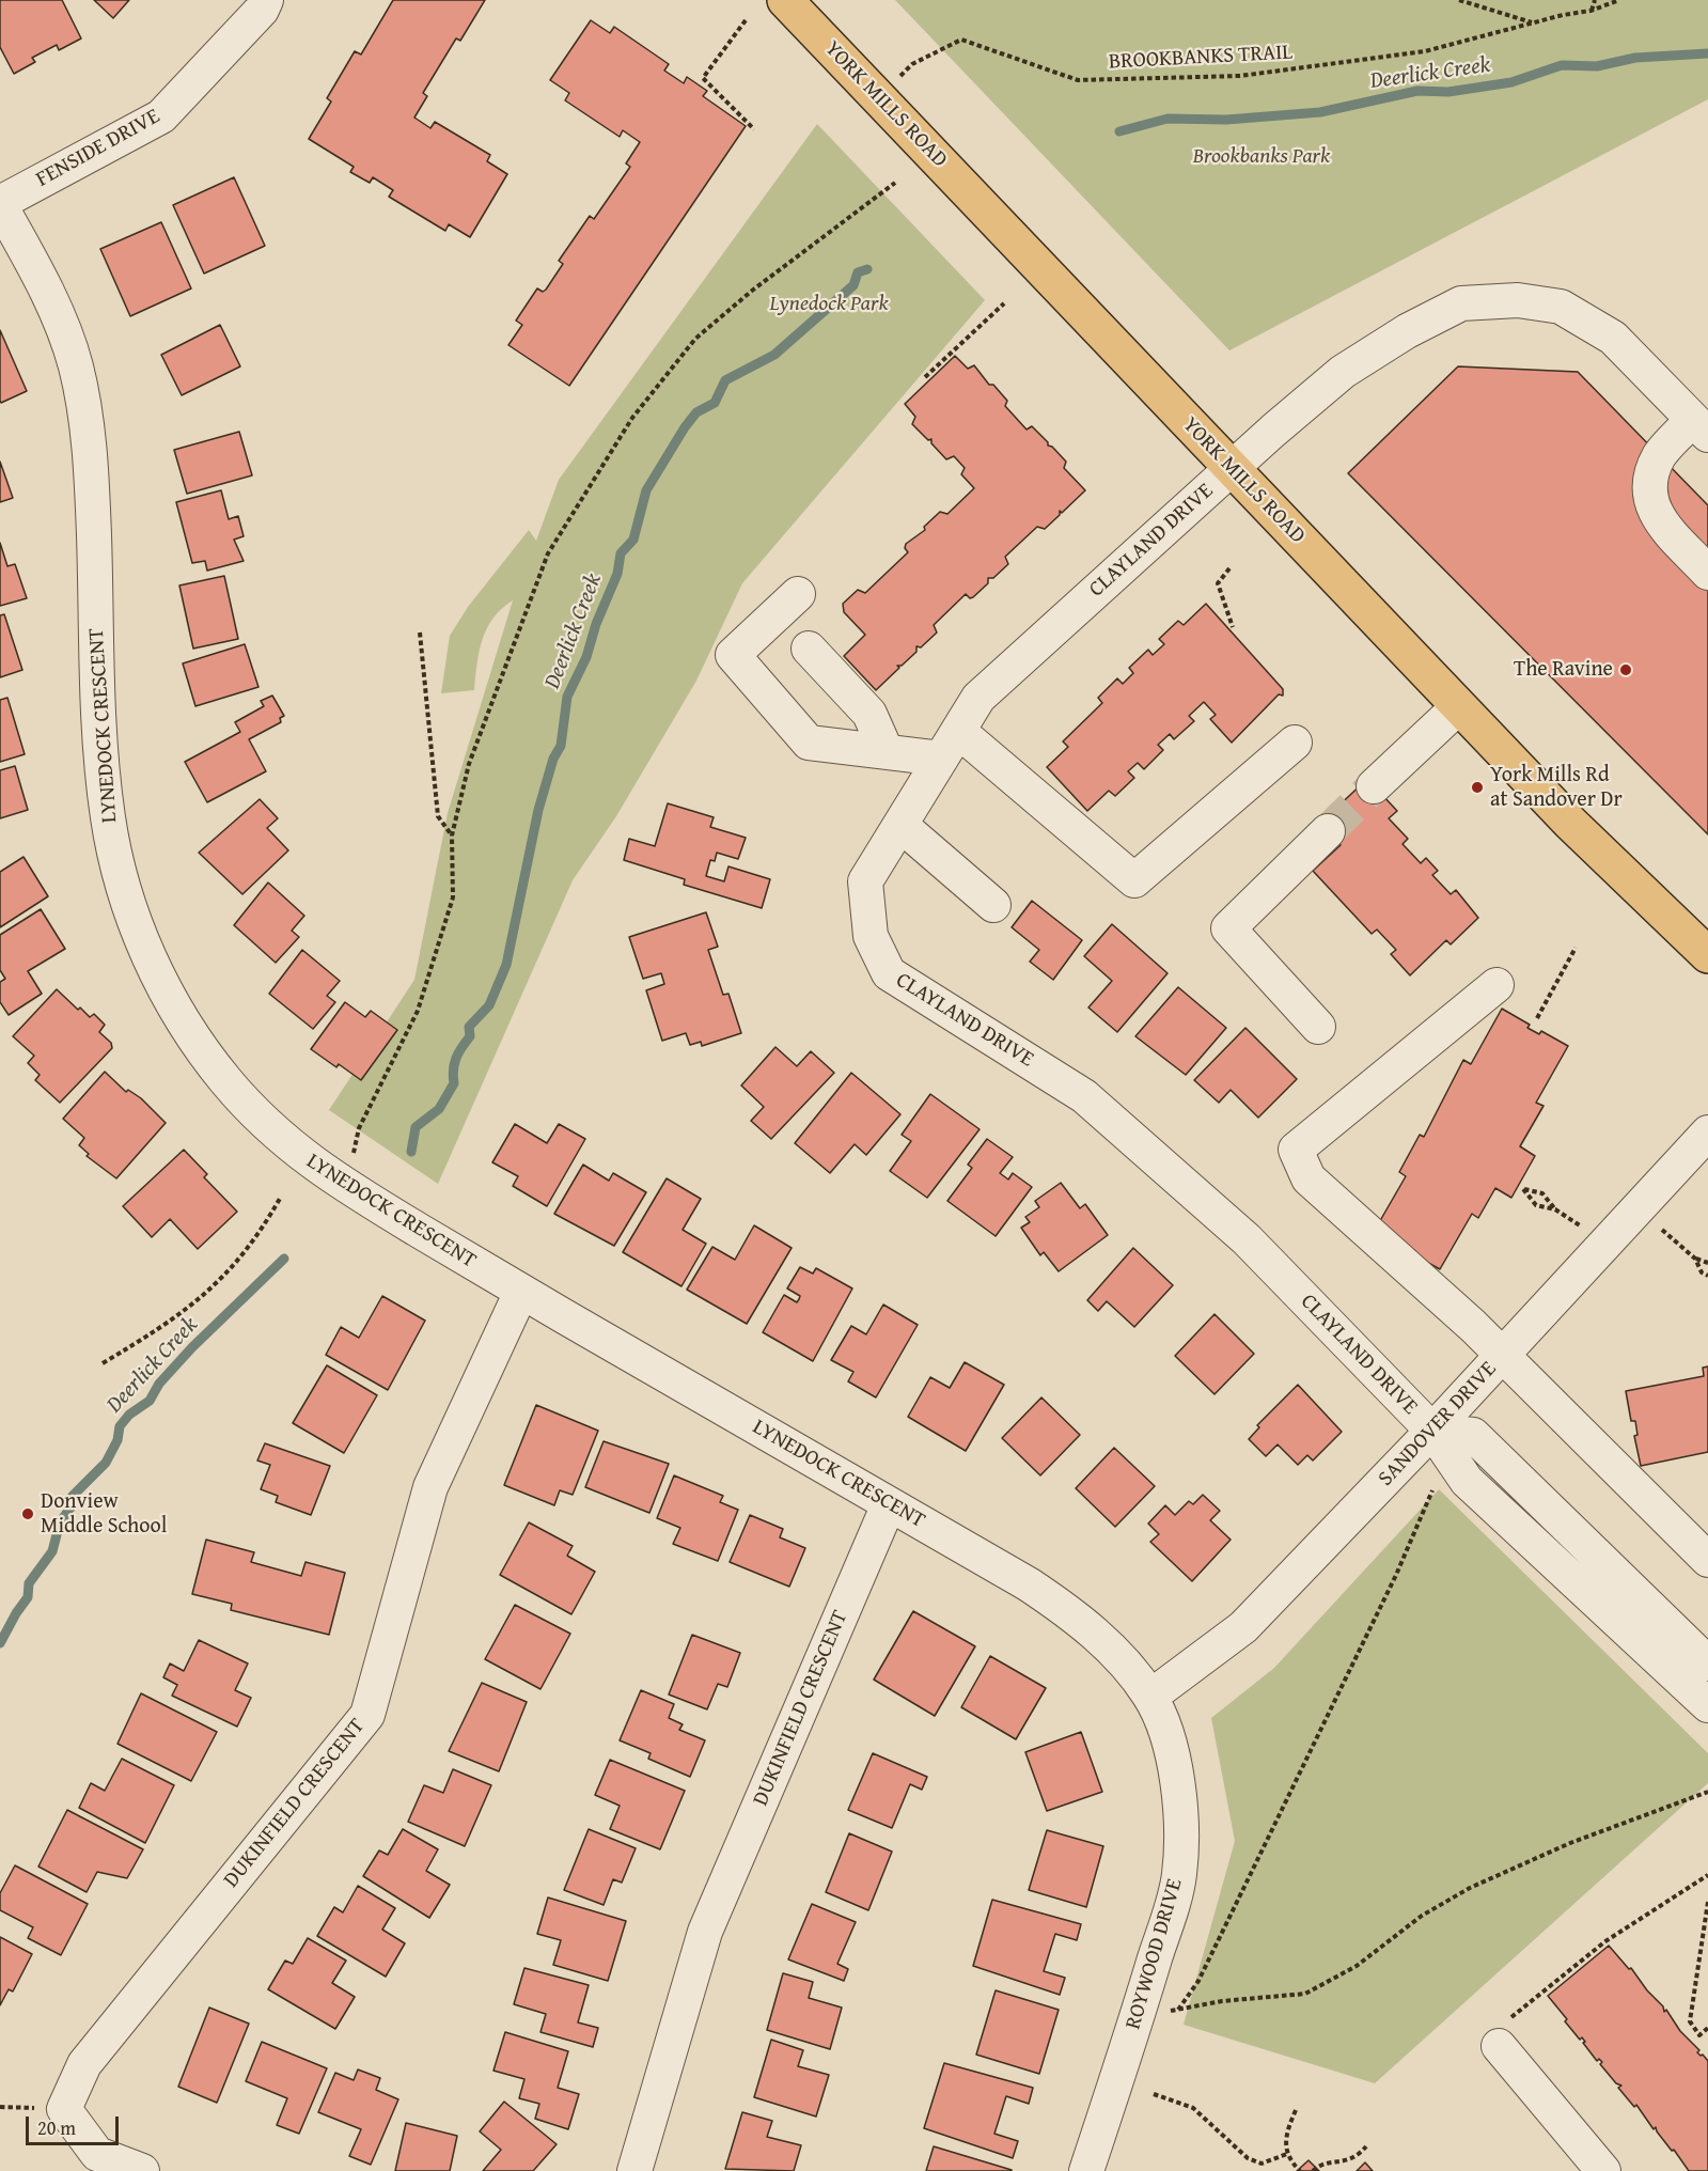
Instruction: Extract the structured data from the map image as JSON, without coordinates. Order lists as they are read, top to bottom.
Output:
{
  "streets": {
    "main road": ["YORK MILLS ROAD"],
    "street": [
      "FENSIDE DRIVE",
      "CLAYLAND DRIVE",
      "LYNEDOCK CRESCENT",
      "SANDOVER DRIVE",
      "DUKINFIELD CRESCENT",
      "ROYWOOD DRIVE"
    ],
    "path": ["BROOKBANKS TRAIL"]
  },
  "crossings": [
    ["BROOKBANKS TRAIL", "YORK MILLS ROAD"],
    ["YORK MILLS ROAD", "CLAYLAND DRIVE"],
    ["FENSIDE DRIVE", "LYNEDOCK CRESCENT"],
    ["CLAYLAND DRIVE", "SANDOVER DRIVE"],
    ["LYNEDOCK CRESCENT", "SANDOVER DRIVE"],
    ["LYNEDOCK CRESCENT", "DUKINFIELD CRESCENT"],
    ["LYNEDOCK CRESCENT", "ROYWOOD DRIVE"],
    ["SANDOVER DRIVE", "ROYWOOD DRIVE"]
  ],
  "water": ["Deerlick Creek"],
  "parks": ["Brookbanks Park", "Lynedock Park"],
  "places": ["The Ravine", "York Mills Rd at Sandover Dr", "Donview Middle School"],
  "scale_bar": "20 m"
}
